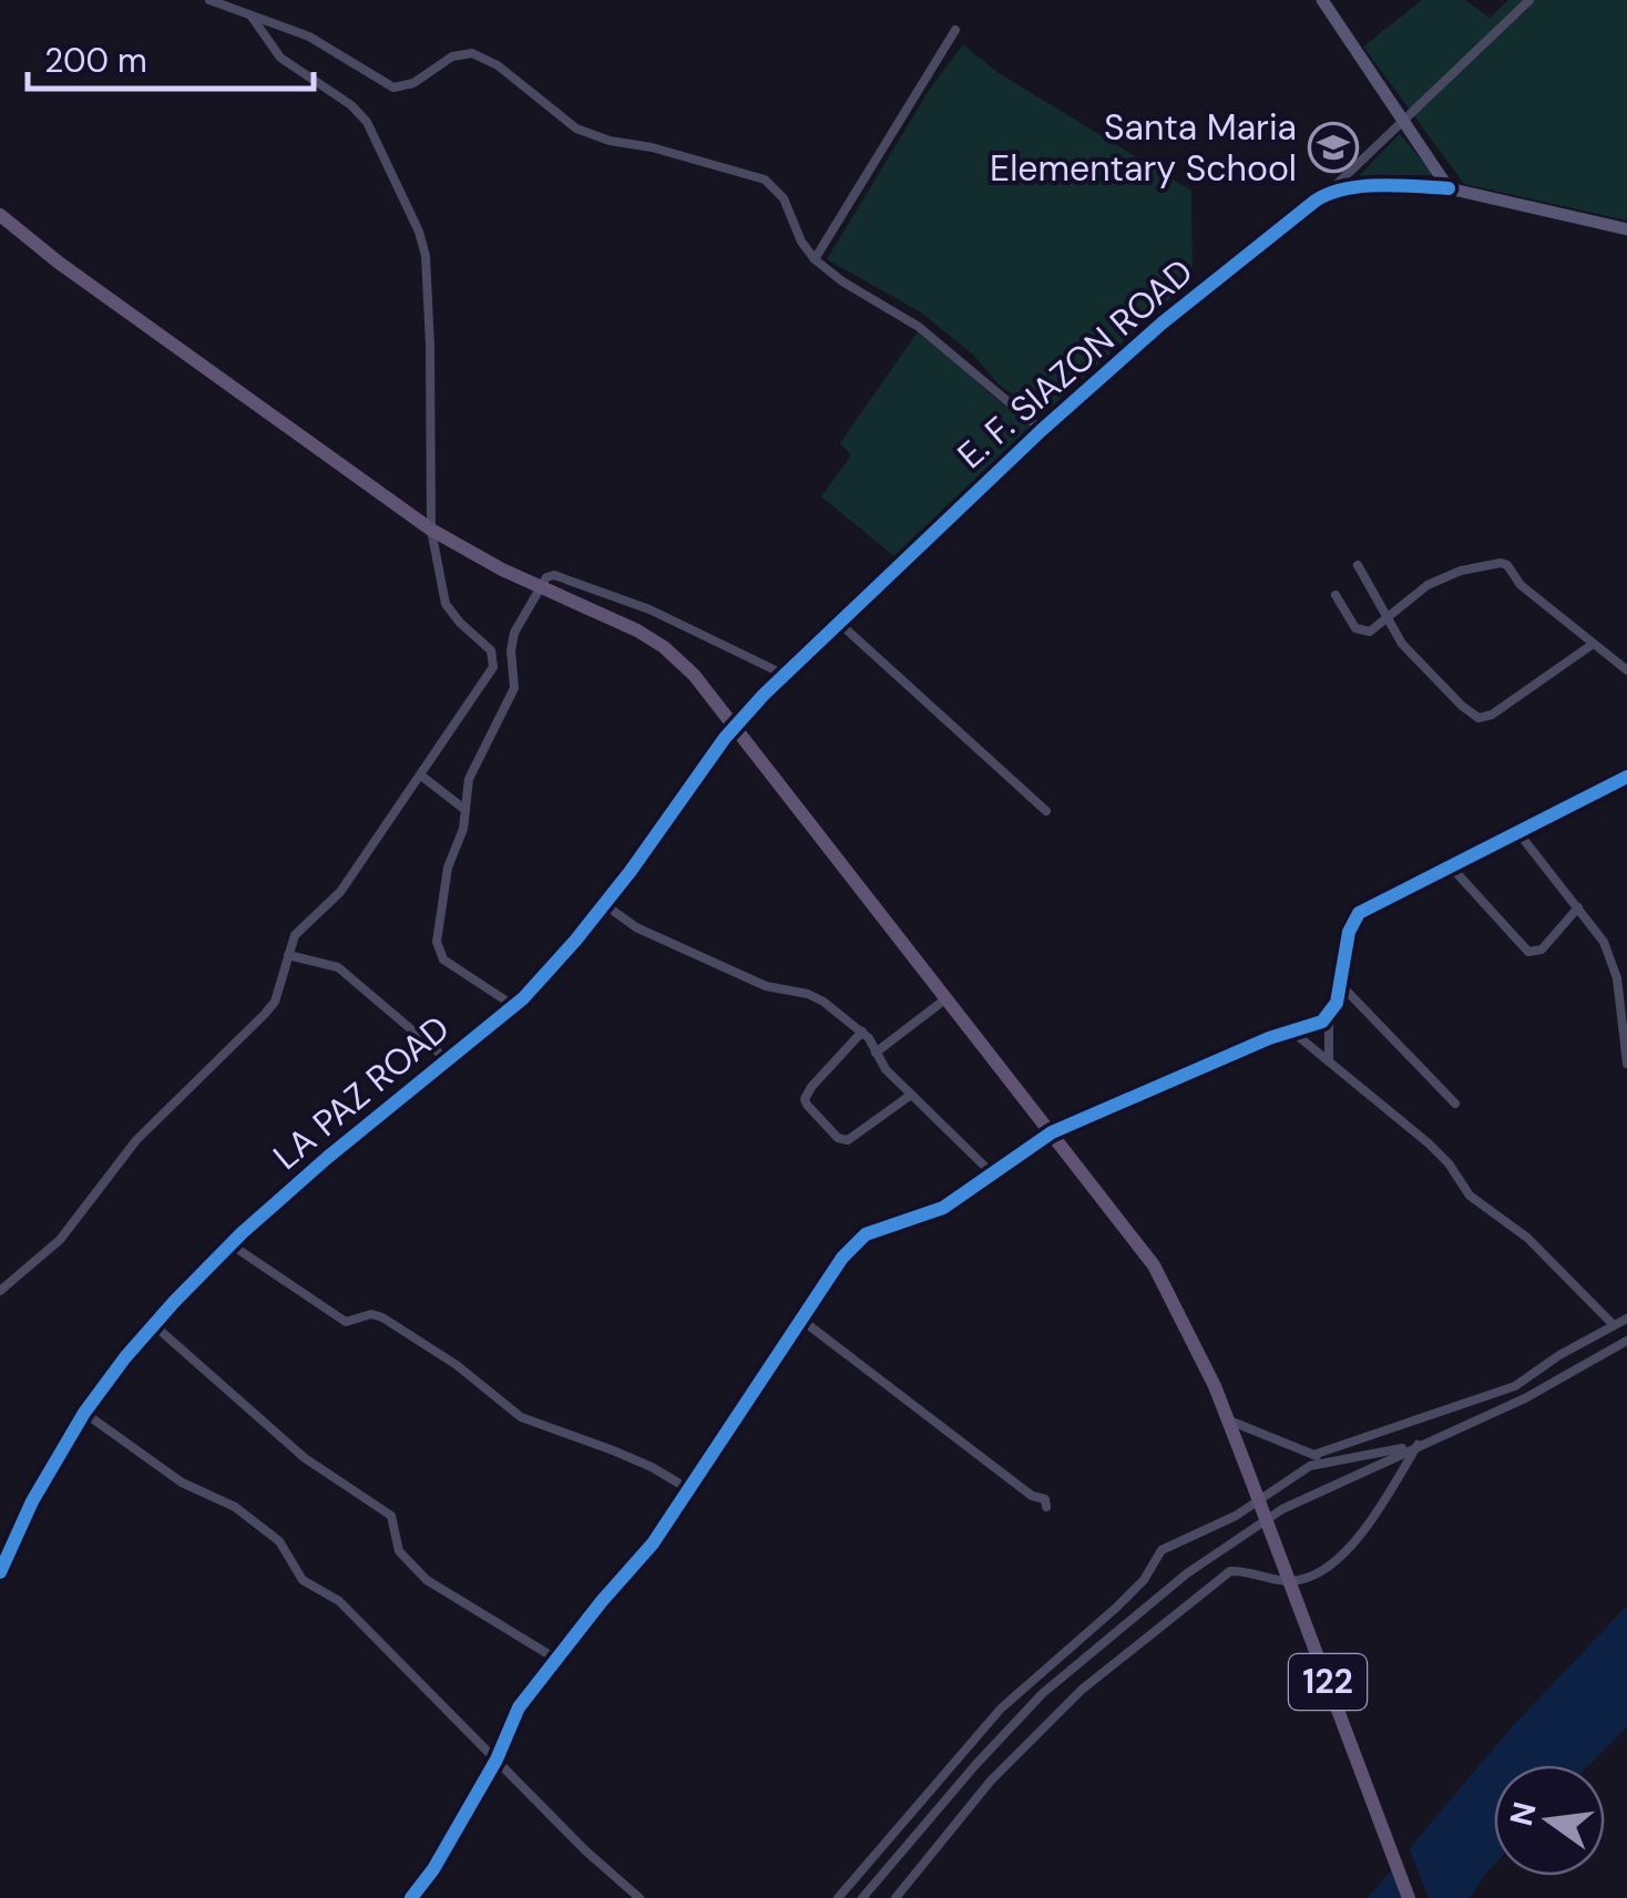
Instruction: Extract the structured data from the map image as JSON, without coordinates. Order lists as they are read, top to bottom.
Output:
{
  "streets": {
    "main road": ["122"],
    "street": ["E. F. SIAZON ROAD", "LA PAZ ROAD"]
  },
  "crossings": [
    ["E. F. SIAZON ROAD", "LA PAZ ROAD"],
    ["LA PAZ ROAD", "122"]
  ],
  "places": {
    "school or university": ["Santa Maria Elementary School"]
  },
  "scale_bar": "200 m",
  "north": "left"
}
